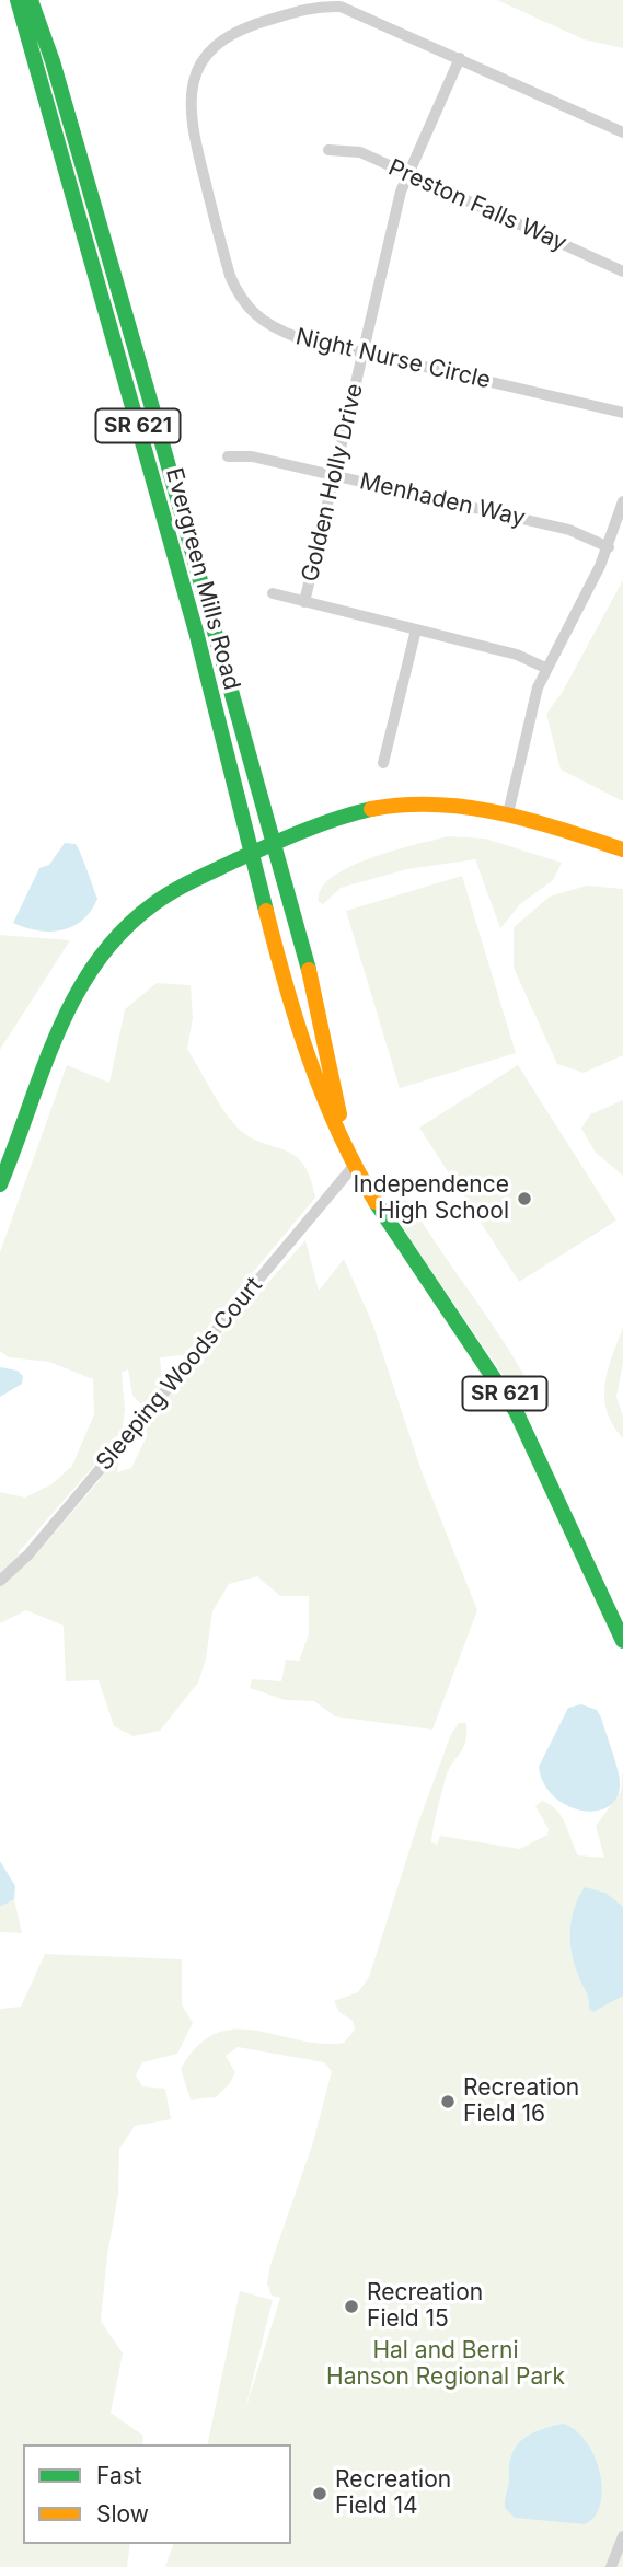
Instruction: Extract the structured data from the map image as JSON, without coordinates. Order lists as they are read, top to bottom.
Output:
{
  "streets": {
    "main road": ["SR 621", "Evergreen Mills Road"],
    "street": [
      "Preston Falls Way",
      "Night Nurse Circle",
      "Golden Holly Drive",
      "Menhaden Way",
      "Sleeping Woods Court"
    ]
  },
  "crossings": [
    ["Preston Falls Way", "Golden Holly Drive"],
    ["Night Nurse Circle", "Golden Holly Drive"],
    ["Golden Holly Drive", "Menhaden Way"],
    ["Evergreen Mills Road", "Sleeping Woods Court"]
  ],
  "parks": ["Hal and Berni Hanson Regional Park"],
  "places": [
    "Independence High School",
    "Recreation Field 16",
    "Recreation Field 15",
    "Recreation Field 14"
  ],
  "legend": ["Fast", "Slow"]
}
